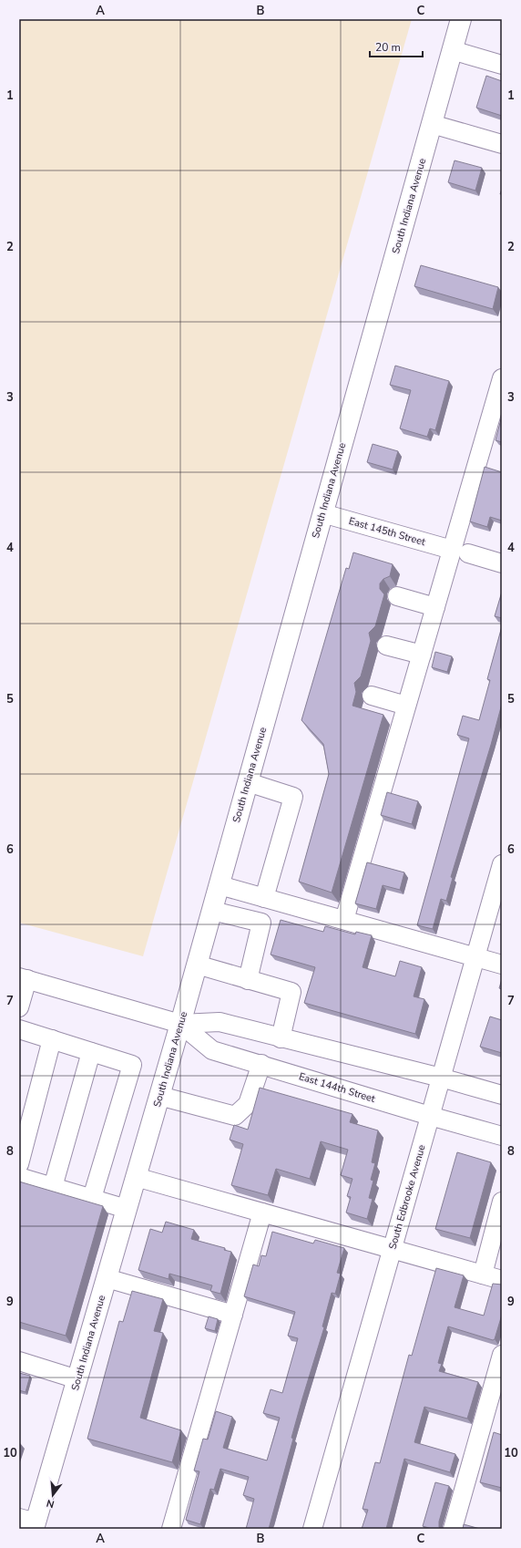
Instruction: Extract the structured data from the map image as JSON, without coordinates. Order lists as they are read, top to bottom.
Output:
{
  "streets": {
    "main road": ["South Indiana Avenue"],
    "street": ["East 145th Street", "East 144th Street", "South Edbrooke Avenue"]
  },
  "crossings": [
    ["South Indiana Avenue", "East 145th Street"],
    ["South Indiana Avenue", "East 144th Street"],
    ["East 144th Street", "South Edbrooke Avenue"]
  ],
  "scale_bar": "20 m",
  "north": "bottom",
  "grid": {
    "columns": ["A", "B", "C"],
    "rows": [
      "1",
      "2",
      "3",
      "4",
      "5",
      "6",
      "7",
      "8",
      "9",
      "10"
    ]
  }
}
